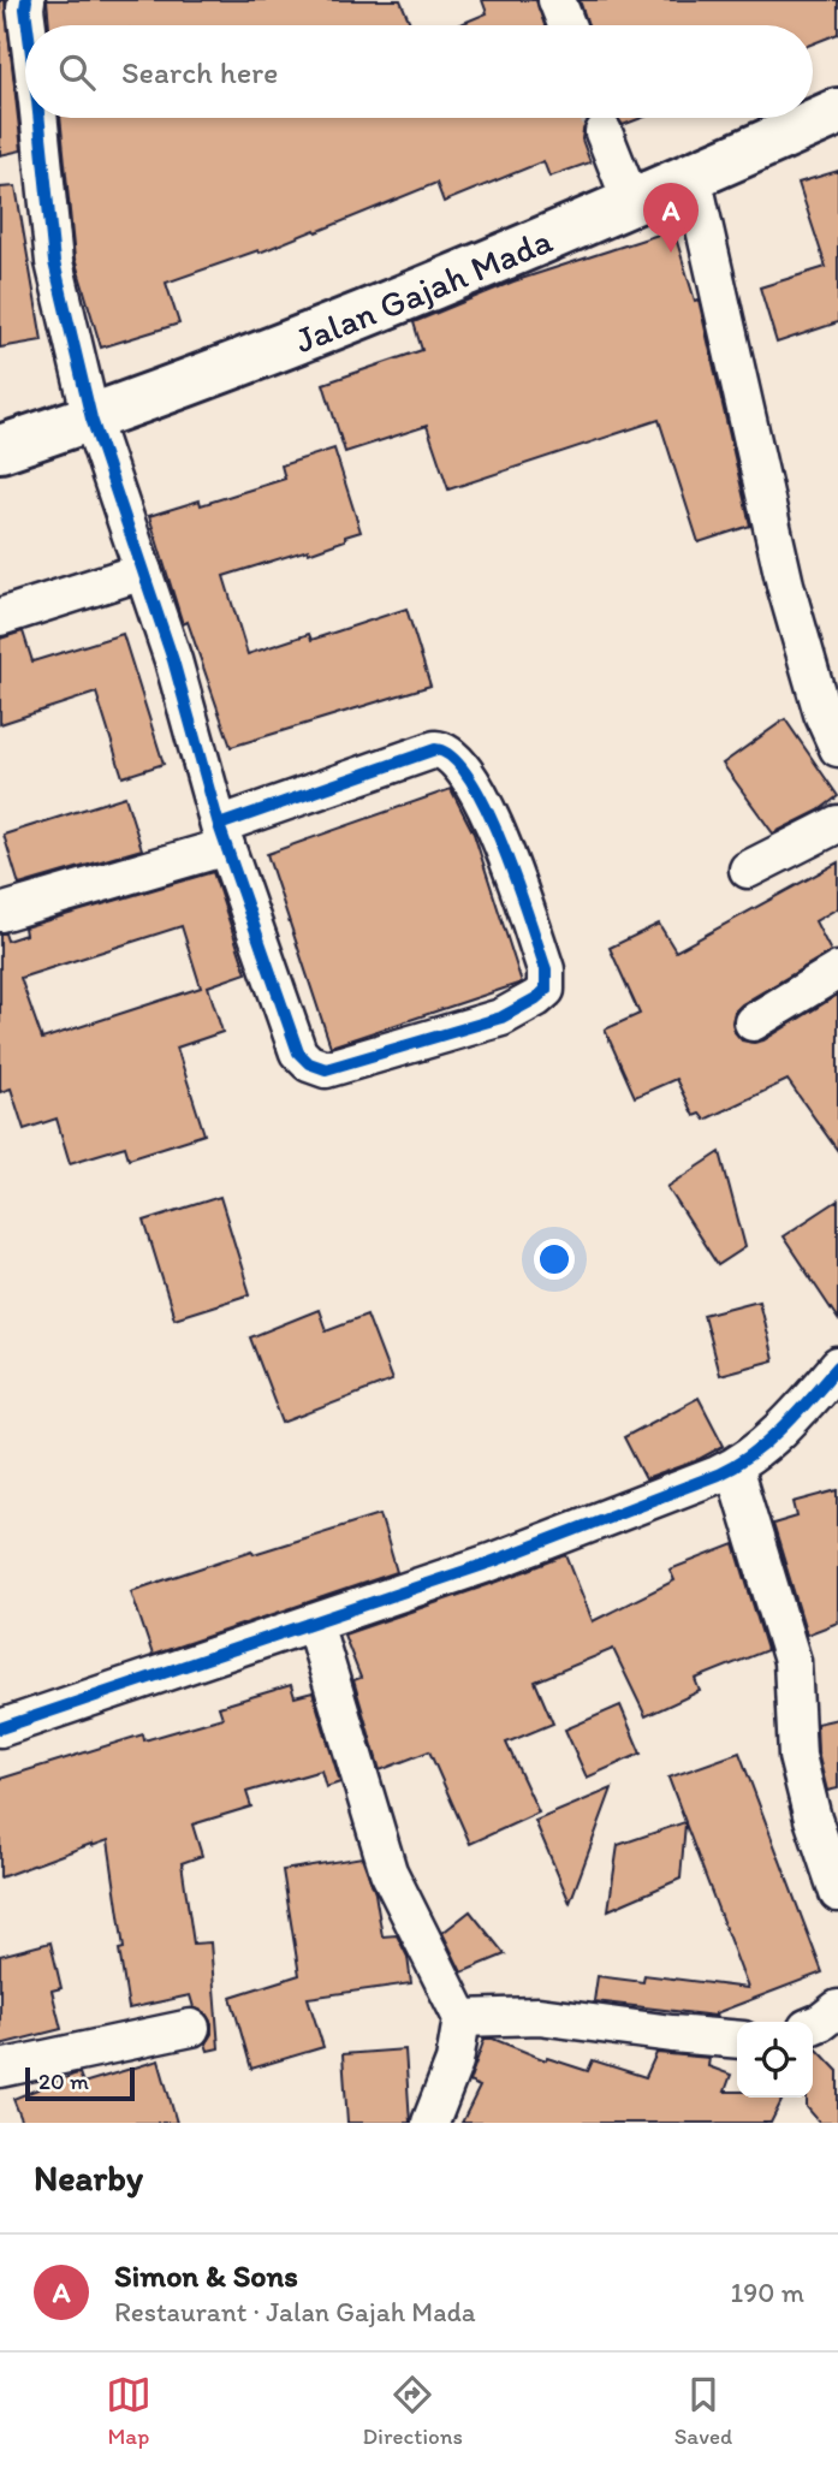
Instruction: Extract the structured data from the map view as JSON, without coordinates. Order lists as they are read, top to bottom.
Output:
{
  "streets": {
    "main road": ["Jalan Gajah Mada"]
  },
  "scale_bar": "20 m",
  "page": {
    "search": "Search here",
    "pins": "A",
    "scale": "20 m",
    "heading": "Nearby",
    "list": [
      {
        "mark": "A",
        "name": "Simon & Sons",
        "note": "Restaurant · Jalan Gajah Mada",
        "value": "190 m"
      }
    ],
    "nav": ["Map", "Directions", "Saved"]
  }
}
